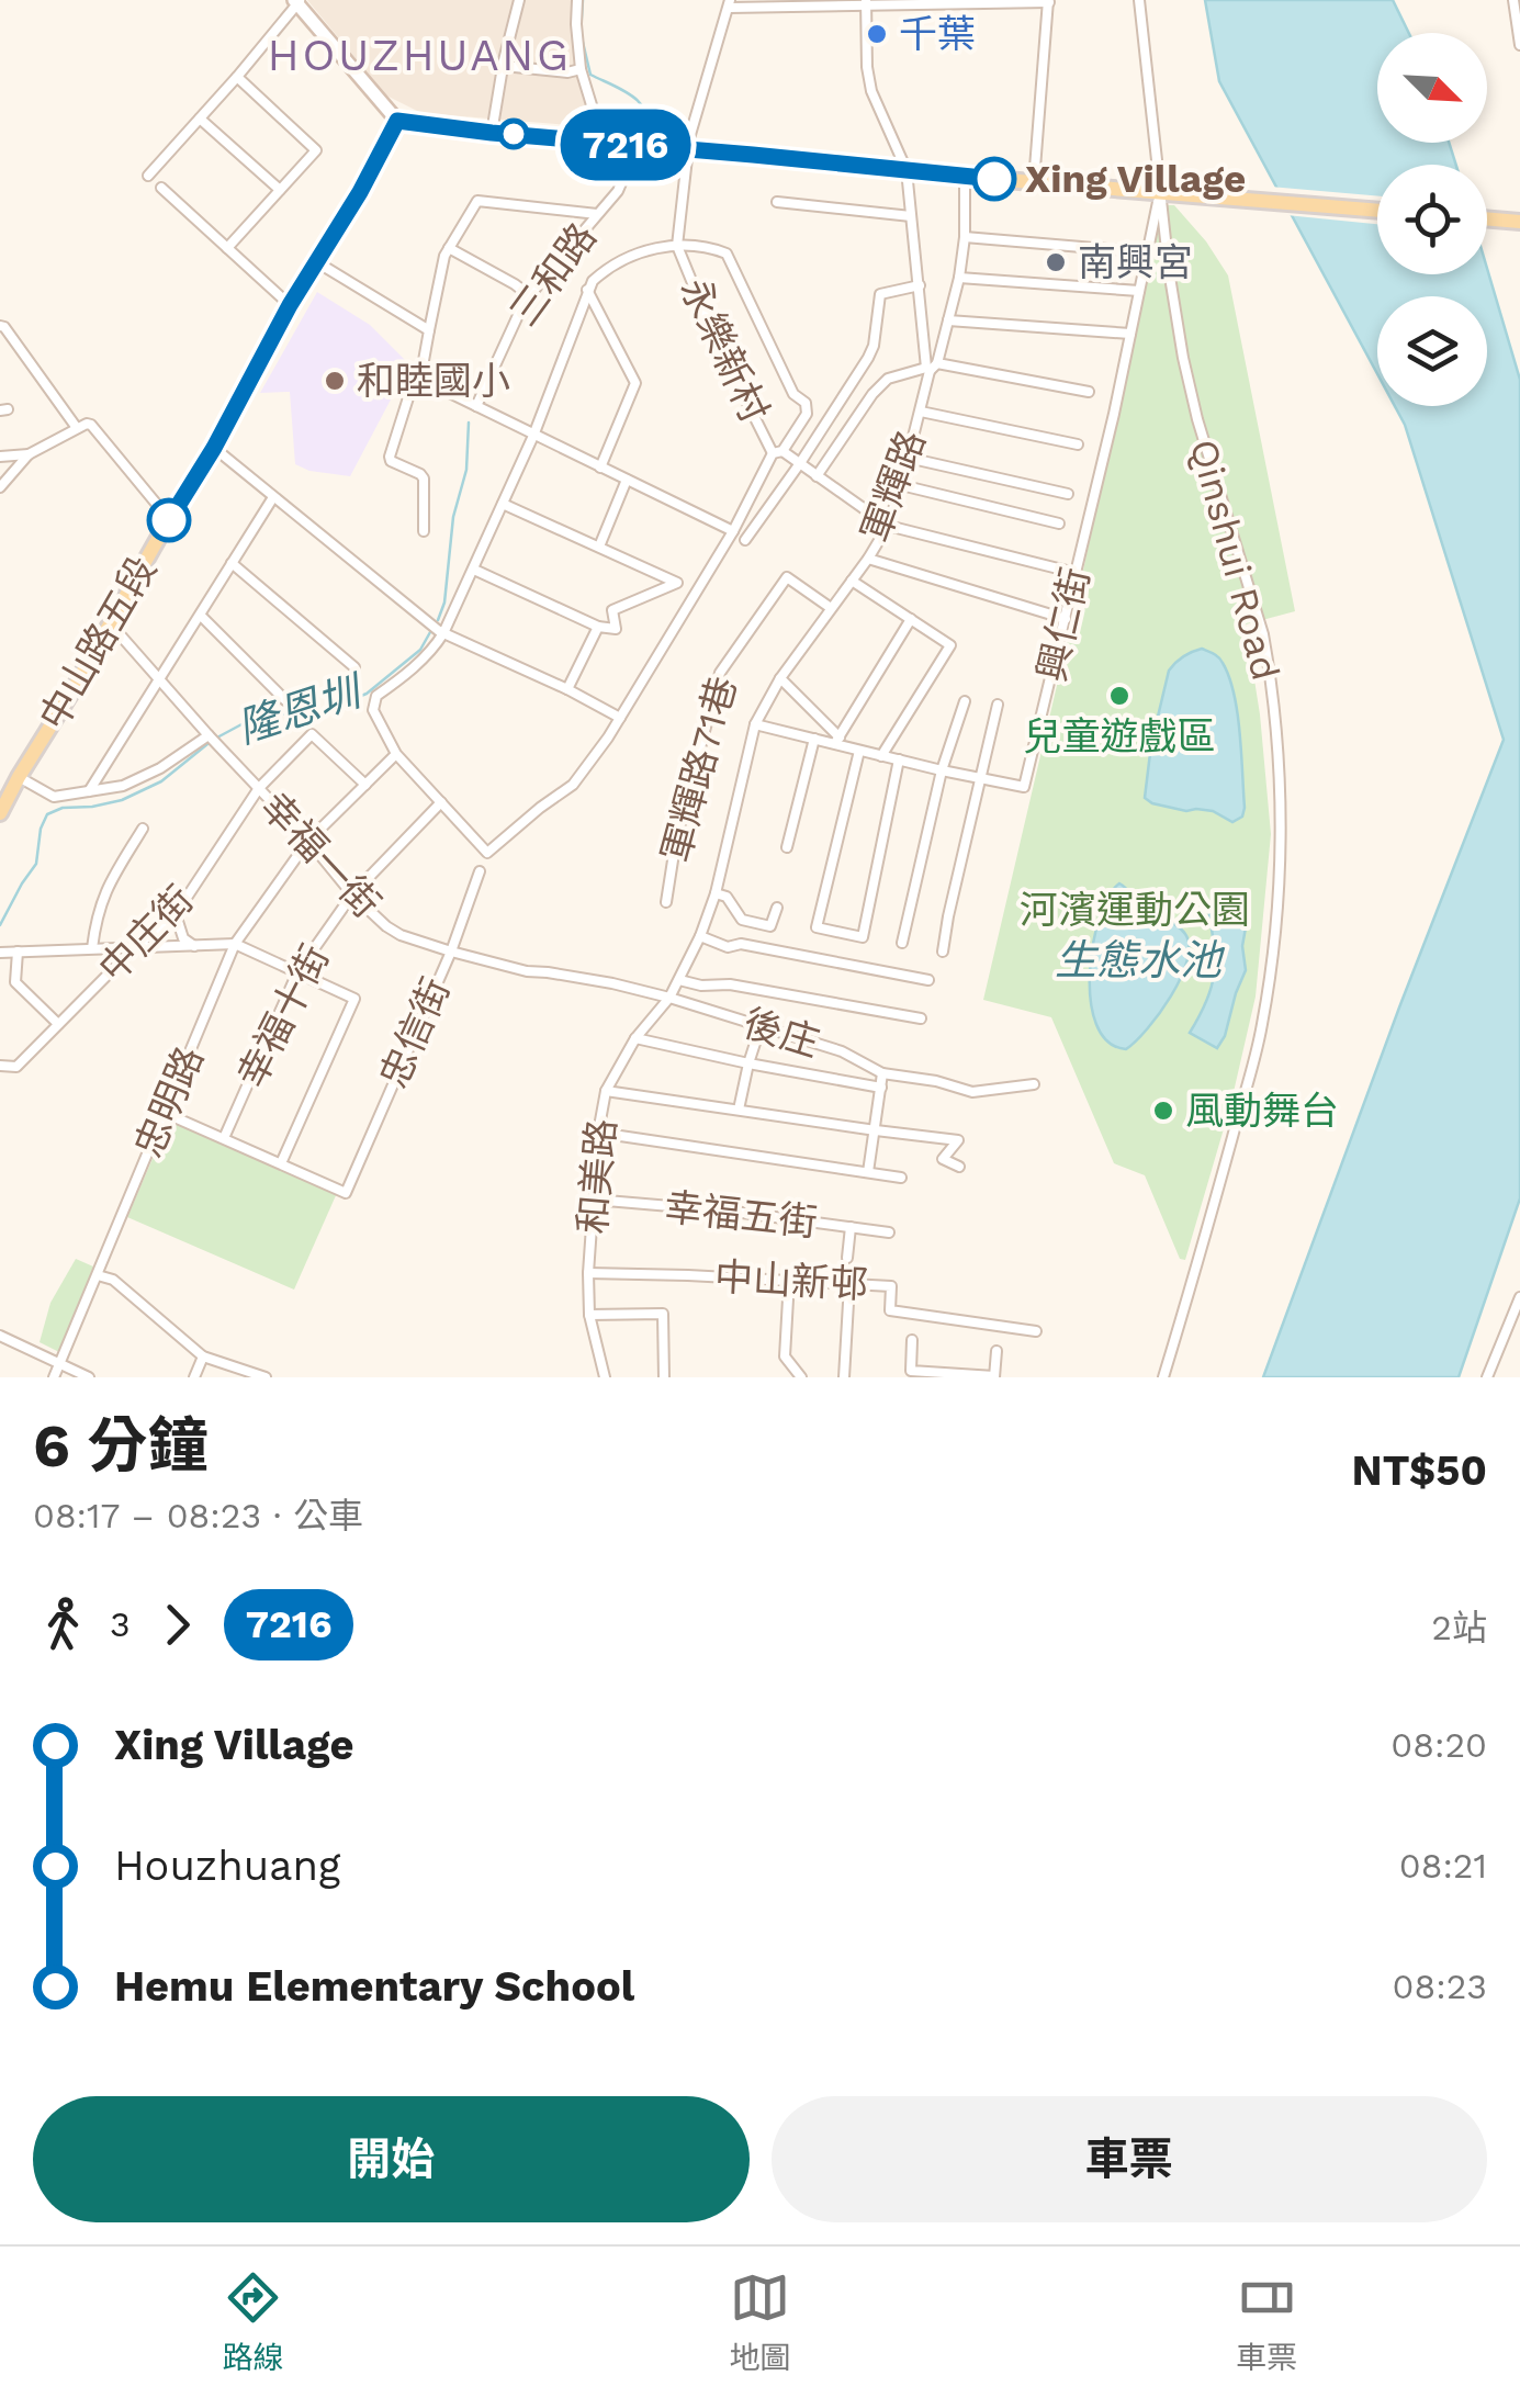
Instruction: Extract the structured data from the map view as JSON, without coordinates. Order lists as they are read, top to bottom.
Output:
{
  "streets": {
    "main road": ["中山路五段"],
    "street": [
      "三和路",
      "永樂新村",
      "軍輝路",
      "Qinshui Road",
      "興仁街",
      "軍輝路71巷",
      "幸福一街",
      "中庄街",
      "幸福十街",
      "忠信街",
      "後庄",
      "忠明路",
      "和美路",
      "幸福五街",
      "中山新邨"
    ]
  },
  "crossings": [
    ["永樂新村", "幸福十街"],
    ["軍輝路", "興仁街"],
    ["軍輝路", "軍輝路71巷"],
    ["軍輝路", "和美路"],
    ["Qinshui Road", "興仁街"],
    ["中山路五段", "幸福一街"],
    ["幸福一街", "中庄街"],
    ["幸福一街", "幸福十街"],
    ["幸福一街", "忠信街"],
    ["幸福一街", "後庄"],
    ["幸福一街", "忠明路"],
    ["後庄", "和美路"],
    ["和美路", "幸福五街"],
    ["和美路", "中山新邨"]
  ],
  "districts": ["HOUZHUANG"],
  "water": ["隆恩圳", "生態水池"],
  "parks": ["河濱運動公園"],
  "places": [
    "千葉",
    "Xing Village",
    "南興宮",
    "和睦國小",
    "兒童遊戲區",
    "風動舞台"
  ],
  "lines": ["bus line 7216"],
  "north": "bottom right",
  "page": {
    "on_map": "7216",
    "heading": ["6 分鐘", "08:17 – 08:23 · 公車", "NT$50"],
    "legs": ["3", "7216", "2站"],
    "list": [
      {
        "name": "Xing Village",
        "value": "08:20"
      },
      {
        "name": "Houzhuang",
        "value": "08:21"
      },
      {
        "name": "Hemu Elementary School",
        "value": "08:23"
      }
    ],
    "buttons": ["開始", "車票"],
    "tabs": ["路線", "地圖", "車票"]
  }
}
